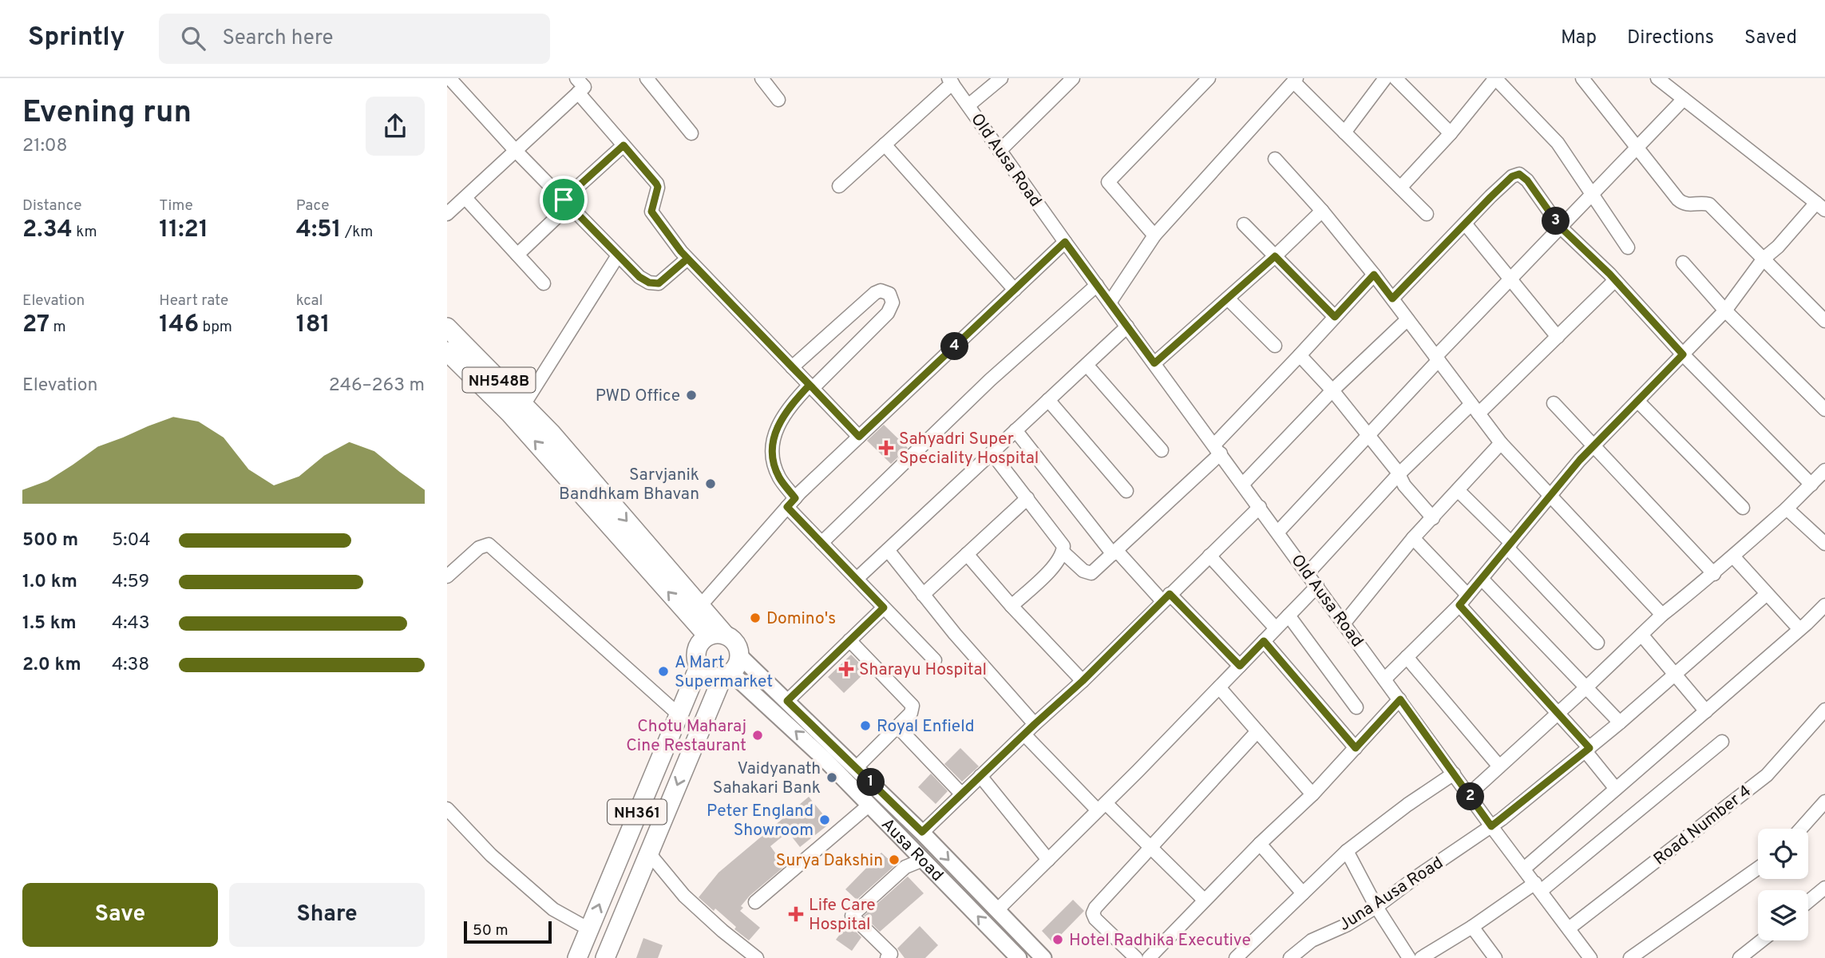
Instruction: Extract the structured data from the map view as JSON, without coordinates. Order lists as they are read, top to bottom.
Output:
{
  "streets": {
    "highway": ["NH548B", "NH361", "Ausa Road"],
    "street": ["Old Ausa Road", "Road Number 4", "Juna Ausa Road"]
  },
  "crossings": [
    ["Old Ausa Road", "Road Number 4"],
    ["Old Ausa Road", "Juna Ausa Road"],
    ["NH361", "Ausa Road"]
  ],
  "one_way": ["Ausa Road"],
  "places": {
    "other": [
      "PWD Office",
      "Sarvjanik Bandhkam Bhavan",
      "Domino's",
      "A Mart Supermarket",
      "Royal Enfield",
      "Chotu Maharaj Cine Restaurant",
      "Vaidyanath Sahakari Bank",
      "Peter England Showroom",
      "Surya Dakshin",
      "Hotel Radhika Executive"
    ],
    "health": ["Sahyadri Super Speciality Hospital", "Sharayu Hospital", "Life Care Hospital"]
  },
  "scale_bar": "50 m",
  "page": {
    "header": "Sprintly",
    "search": "Search here",
    "nav": ["Map", "Directions", "Saved"],
    "heading": ["Evening run", "21:08"],
    "stats": [
      ["Distance", "2.34 km"],
      ["Time", "11:21"],
      ["Pace", "4:51 /km"],
      ["Elevation", "27 m"],
      ["Heart rate", "146 bpm"],
      ["kcal", "181"]
    ],
    "pins": [
      "3",
      "4",
      "1",
      "2"
    ],
    "chart": ["Elevation", "246–263 m"],
    "list": [
      {
        "name": "500 m",
        "note": "5:04"
      },
      {
        "name": "1.0 km",
        "note": "4:59"
      },
      {
        "name": "1.5 km",
        "note": "4:43"
      },
      {
        "name": "2.0 km",
        "note": "4:38"
      }
    ],
    "buttons": ["Save", "Share"],
    "scale": "50 m"
  }
}
